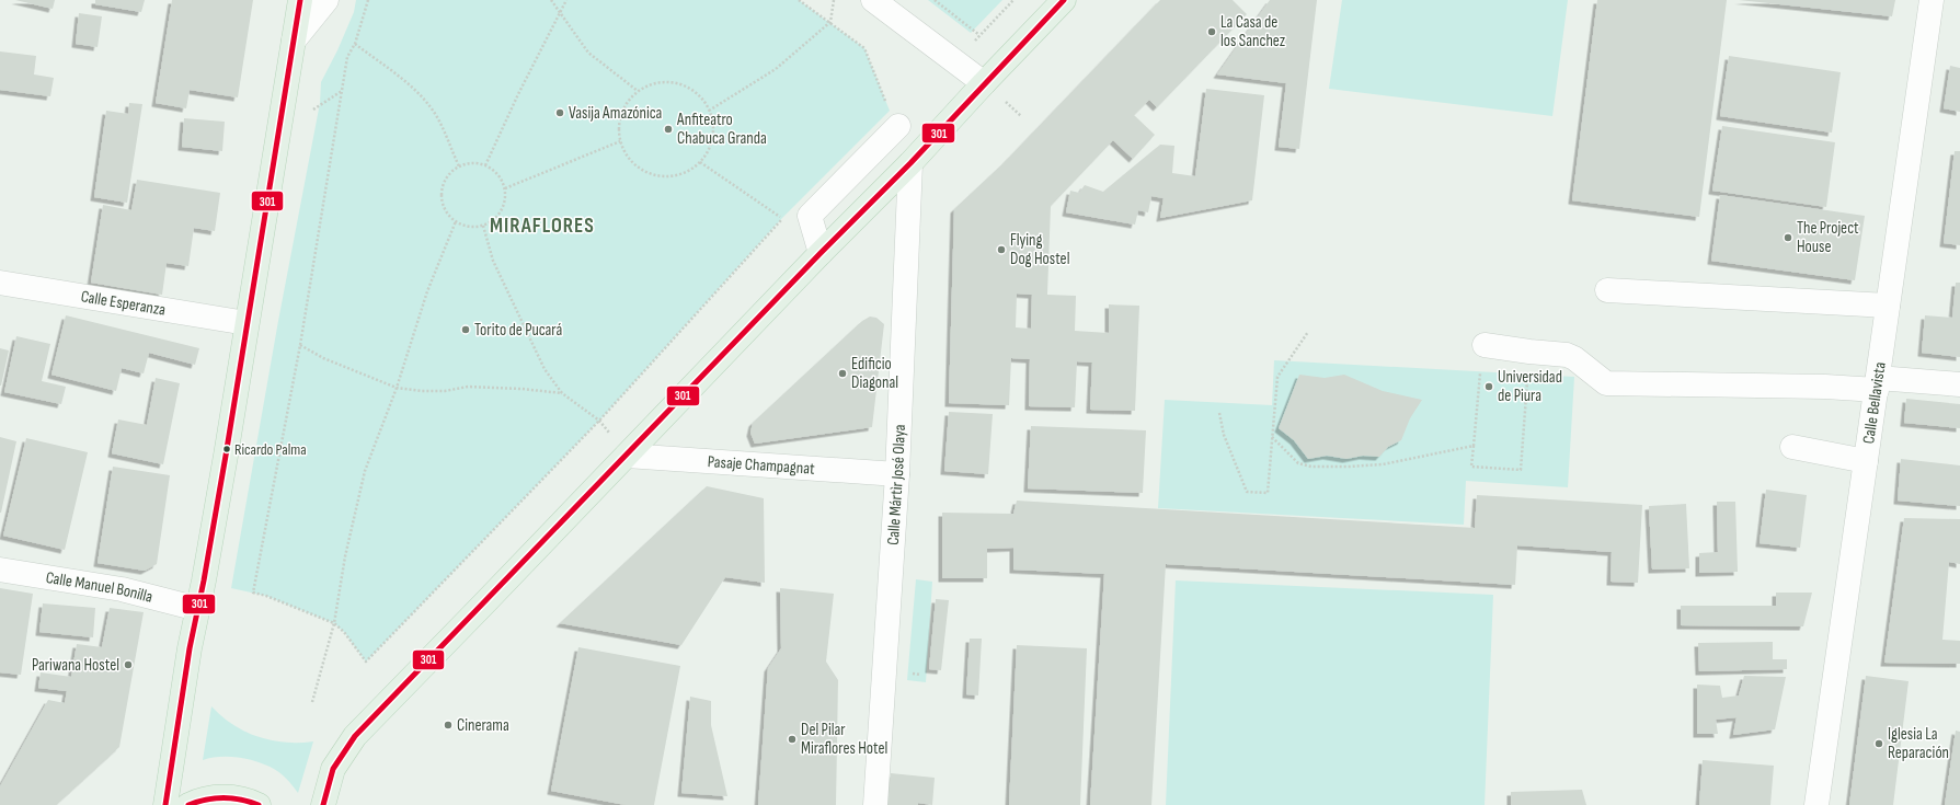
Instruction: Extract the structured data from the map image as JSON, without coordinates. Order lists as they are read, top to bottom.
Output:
{
  "streets": {
    "street": [
      "Calle Esperanza",
      "Calle Bellavista",
      "Pasaje Champagnat",
      "Calle Mártìr José Olaya",
      "Calle Manuel Bonilla"
    ]
  },
  "crossings": [
    ["Pasaje Champagnat", "Calle Mártìr José Olaya"]
  ],
  "districts": ["MIRAFLORES"],
  "places": [
    "La Casa de los Sanchez",
    "Vasija Amazónica",
    "Anfiteatro Chabuca Granda",
    "The Project House",
    "Flying Dog Hostel",
    "Torito de Pucará",
    "Edificio Diagonal",
    "Universidad de Piura",
    "Ricardo Palma",
    "Pariwana Hostel",
    "Cinerama",
    "Del Pilar Miraflores Hotel",
    "Iglesia La Reparación"
  ],
  "lines": ["transit line 301"]
}
